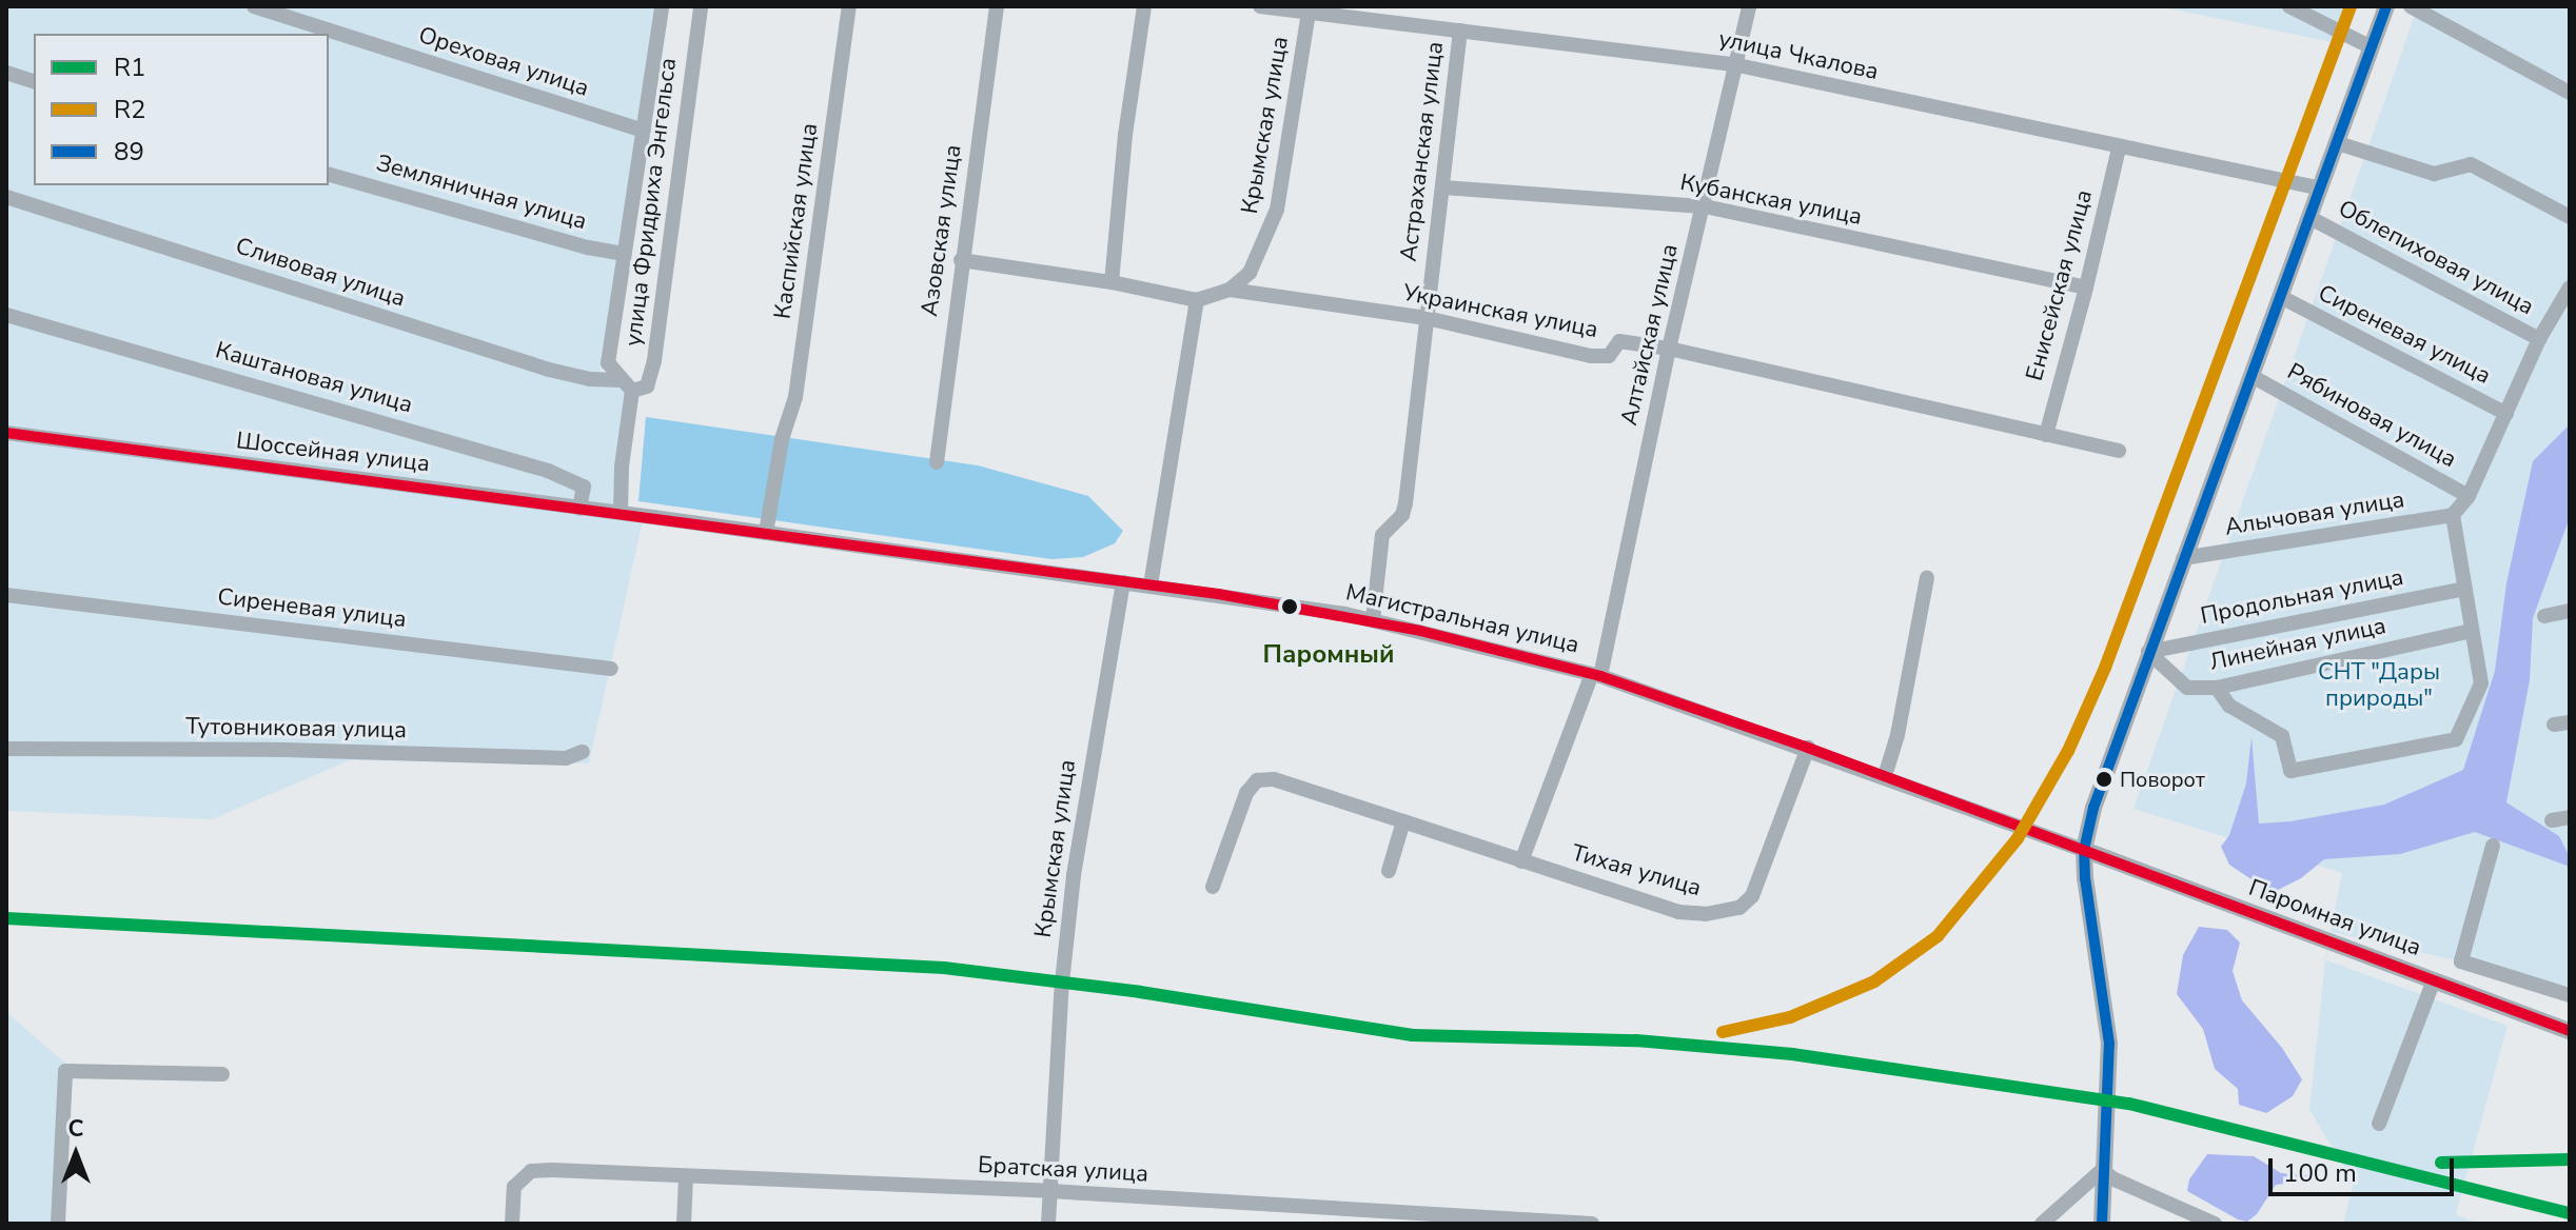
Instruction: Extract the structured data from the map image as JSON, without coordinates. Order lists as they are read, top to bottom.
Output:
{
  "streets": {
    "street": [
      "улица Чкалова",
      "Ореховая улица",
      "Крымская улица",
      "Астраханская улица",
      "Земляничная улица",
      "Кубанская улица",
      "улица Фридриха Энгельса",
      "Каспийская улица",
      "Азовская улица",
      "Облепиховая улица",
      "Сливовая улица",
      "Енисейская улица",
      "Украинская улица",
      "Алтайская улица",
      "Сиреневая улица",
      "Каштановая улица",
      "Рябиновая улица",
      "Шоссейная улица",
      "Алычовая улица",
      "Продольная улица",
      "Магистральная улица",
      "Линейная улица",
      "Тутовниковая улица",
      "Тихая улица",
      "Паромная улица",
      "Братская улица"
    ]
  },
  "crossings": [
    ["улица Чкалова", "Крымская улица"],
    ["улица Чкалова", "Астраханская улица"],
    ["улица Чкалова", "Енисейская улица"],
    ["улица Чкалова", "Алтайская улица"],
    ["Ореховая улица", "улица Фридриха Энгельса"],
    ["Крымская улица", "Украинская улица"],
    ["Крымская улица", "Магистральная улица"],
    ["Крымская улица", "Братская улица"],
    ["Астраханская улица", "Кубанская улица"],
    ["Астраханская улица", "Украинская улица"],
    ["Астраханская улица", "Магистральная улица"],
    ["Земляничная улица", "улица Фридриха Энгельса"],
    ["Кубанская улица", "Енисейская улица"],
    ["Кубанская улица", "Алтайская улица"],
    ["улица Фридриха Энгельса", "Сливовая улица"],
    ["улица Фридриха Энгельса", "Шоссейная улица"],
    ["Каспийская улица", "Магистральная улица"],
    ["Азовская улица", "Украинская улица"],
    ["Облепиховая улица", "Сиреневая улица"],
    ["Облепиховая улица", "Рябиновая улица"],
    ["Облепиховая улица", "Алычовая улица"],
    ["Енисейская улица", "Украинская улица"],
    ["Украинская улица", "Алтайская улица"],
    ["Алтайская улица", "Магистральная улица"],
    ["Алтайская улица", "Тихая улица"],
    ["Каштановая улица", "Шоссейная улица"],
    ["Шоссейная улица", "Магистральная улица"],
    ["Продольная улица", "Линейная улица"],
    ["Магистральная улица", "Тихая улица"],
    ["Магистральная улица", "Паромная улица"]
  ],
  "districts": ["Паромный"],
  "parks": ["СНТ \"Дары природы\""],
  "places": ["Поворот"],
  "lines": ["transit line R2", "transit line 89", "transit line R1"],
  "legend": ["R1", "R2", "89"],
  "scale_bar": "100 m",
  "north": "top"
}
